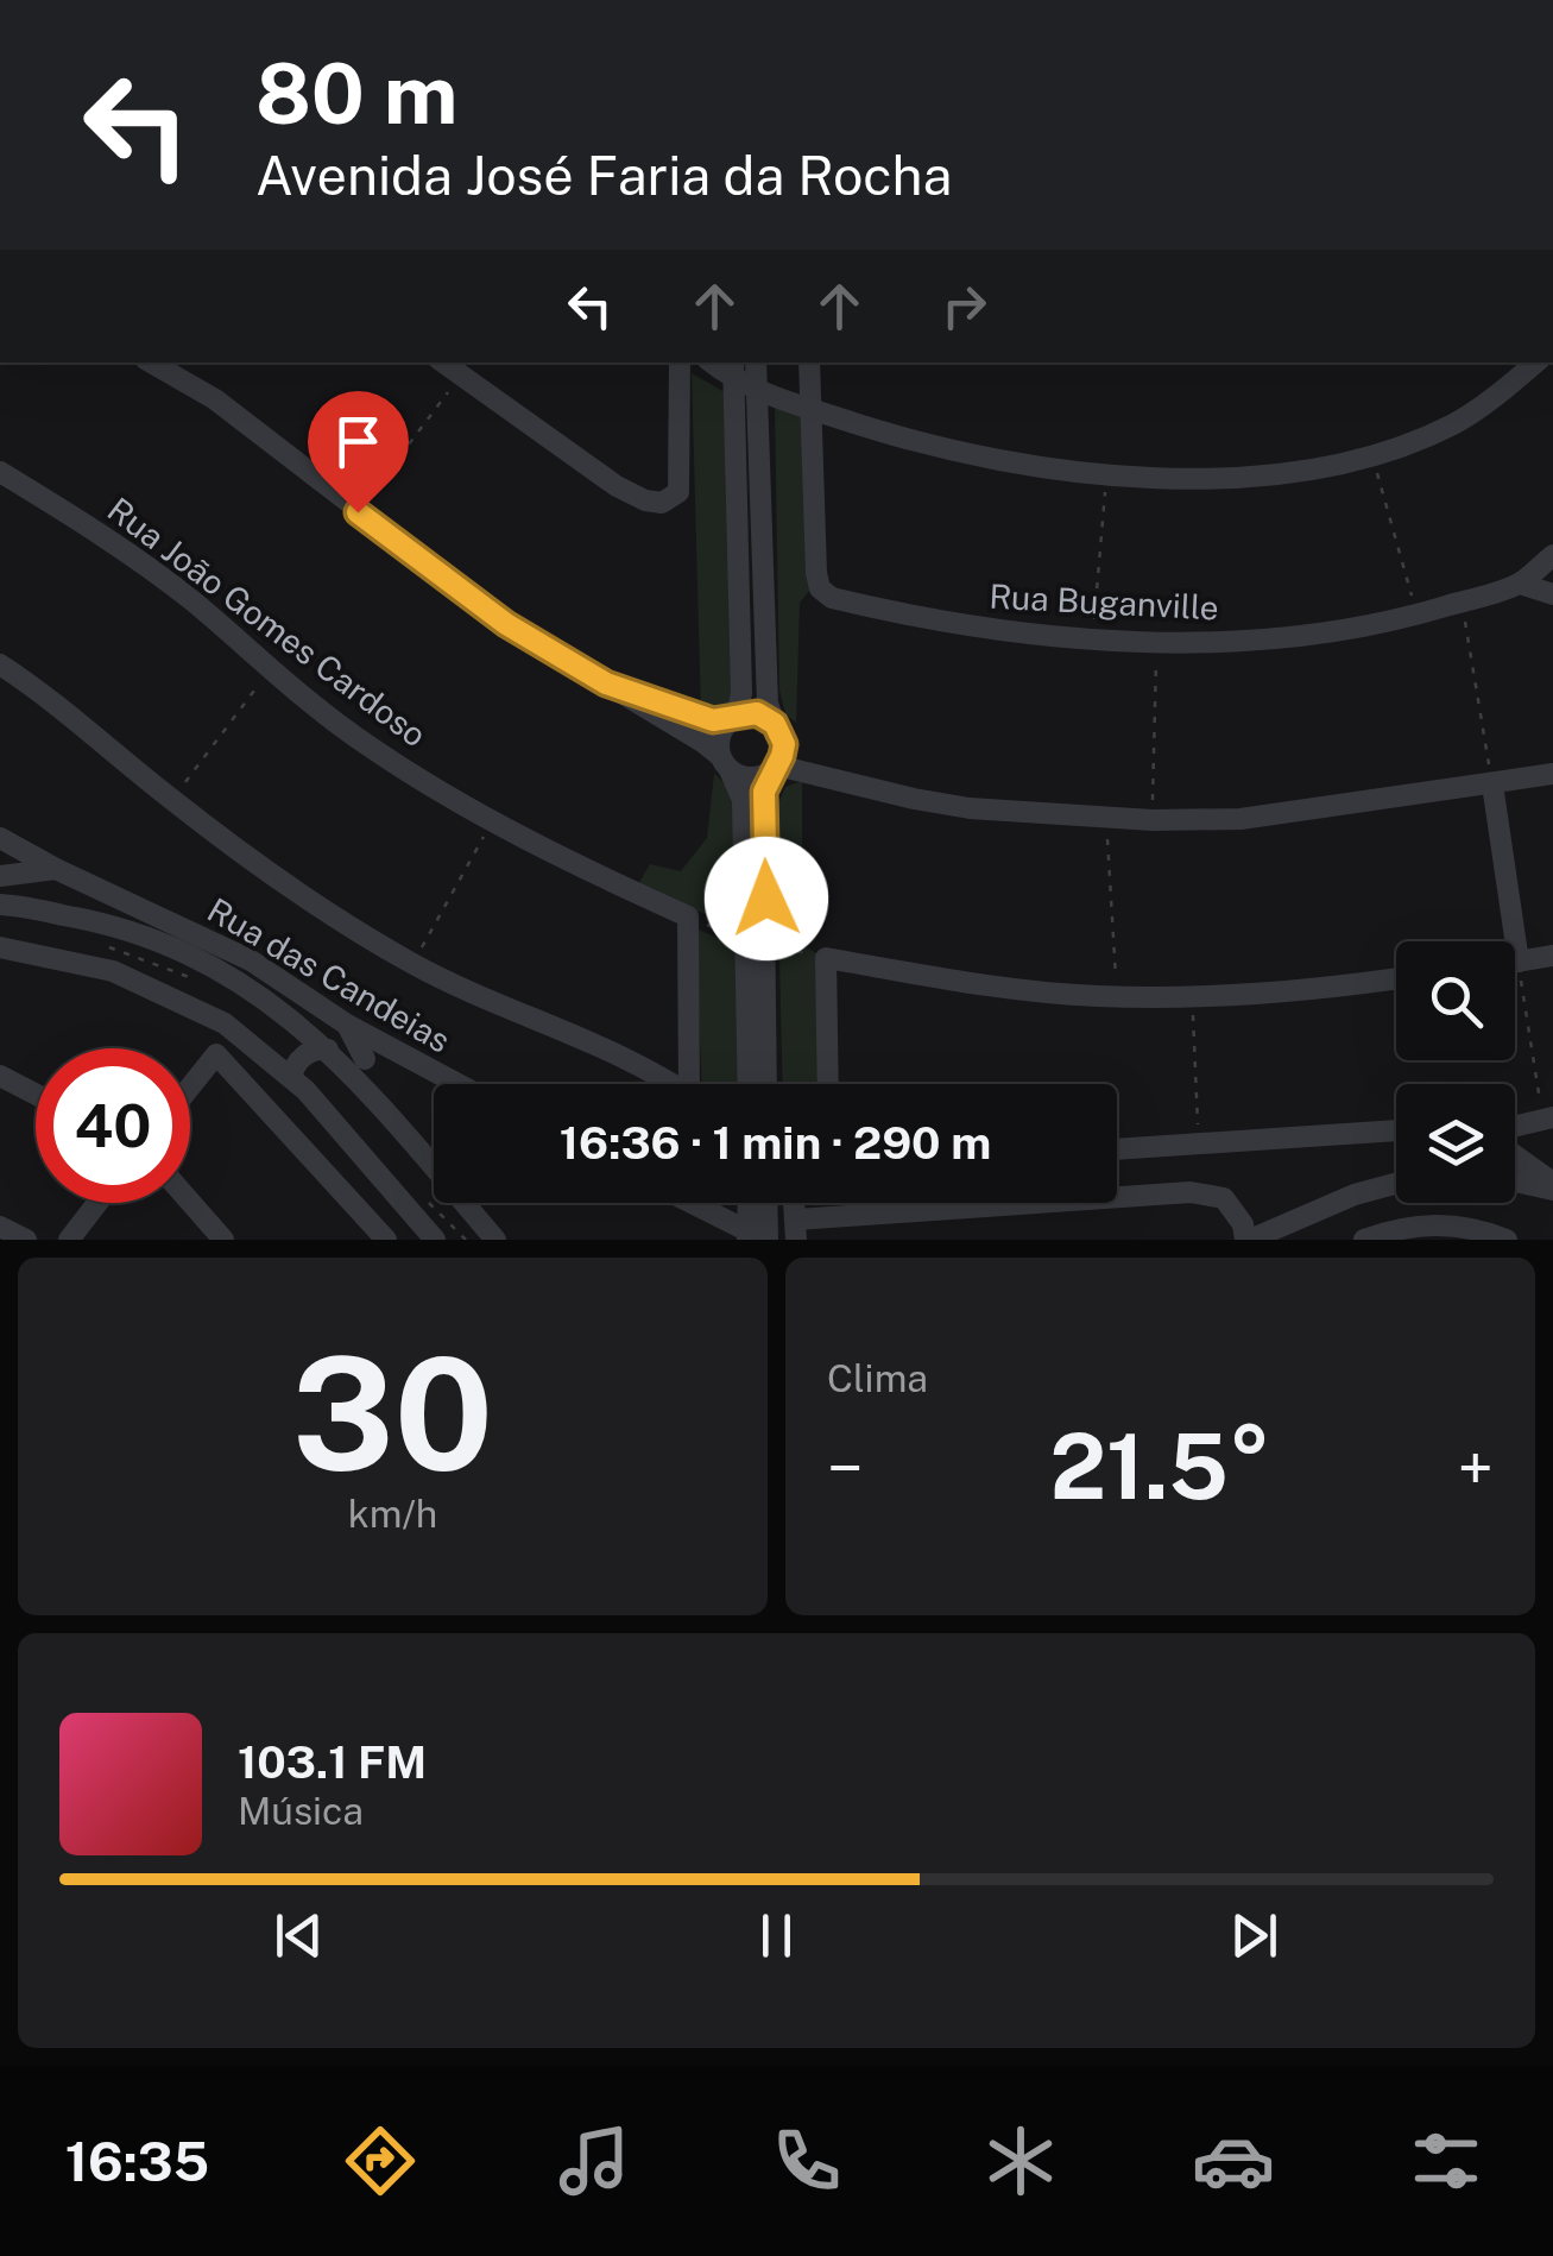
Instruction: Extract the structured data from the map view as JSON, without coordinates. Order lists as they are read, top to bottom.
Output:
{
  "streets": {
    "street": ["Rua Buganville", "Rua João Gomes Cardoso", "Rua das Candeias"]
  },
  "page": {
    "turn": ["80 m", "Avenida José Faria da Rocha"],
    "limit": "40",
    "trip": "16:36 · 1 min · 290 m",
    "tile": [
      ["30", "km/h"],
      "Clima"
    ],
    "heat": ["−", "21.5°", "+"],
    "song": ["103.1 FM", "Música"],
    "tabs": "16:35"
  }
}
